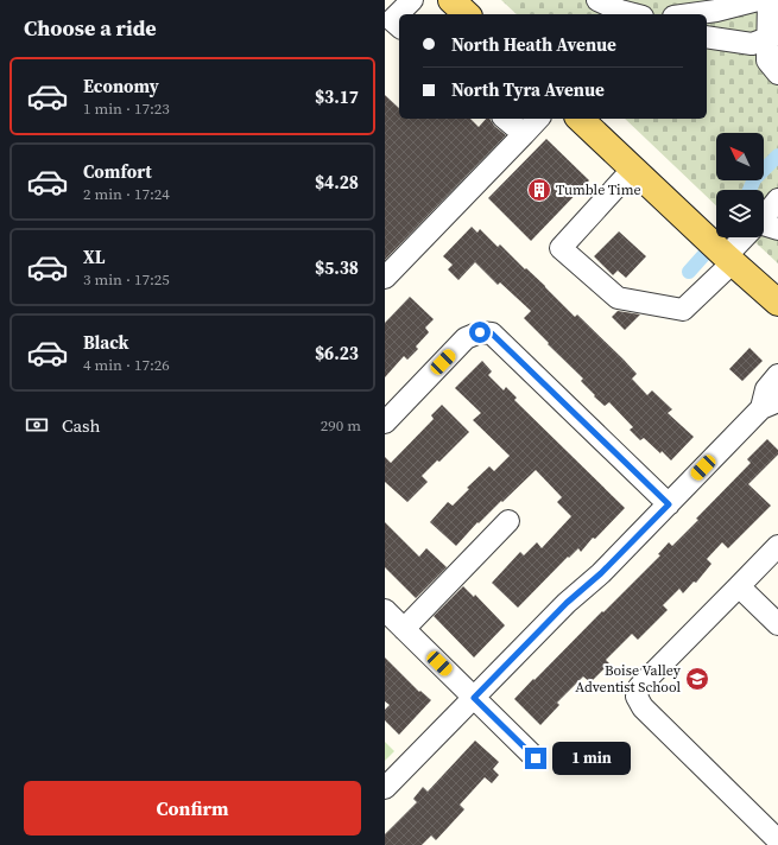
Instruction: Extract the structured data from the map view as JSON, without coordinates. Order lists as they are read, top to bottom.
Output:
{
  "places": {
    "building": ["Tumble Time"],
    "school or university": ["Boise Valley Adventist School"]
  },
  "north": "top left",
  "page": {
    "heading": "Choose a ride",
    "banner": ["North Heath Avenue", "North Tyra Avenue"],
    "list": [
      {
        "name": "Economy",
        "note": "1 min · 17:23",
        "value": "$3.17"
      },
      {
        "name": "Comfort",
        "note": "2 min · 17:24",
        "value": "$4.28"
      },
      {
        "name": "XL",
        "note": "3 min · 17:25",
        "value": "$5.38"
      },
      {
        "name": "Black",
        "note": "4 min · 17:26",
        "value": "$6.23"
      }
    ],
    "pay": ["Cash", "290 m"],
    "bubble": "1 min",
    "buttons": "Confirm"
  }
}
